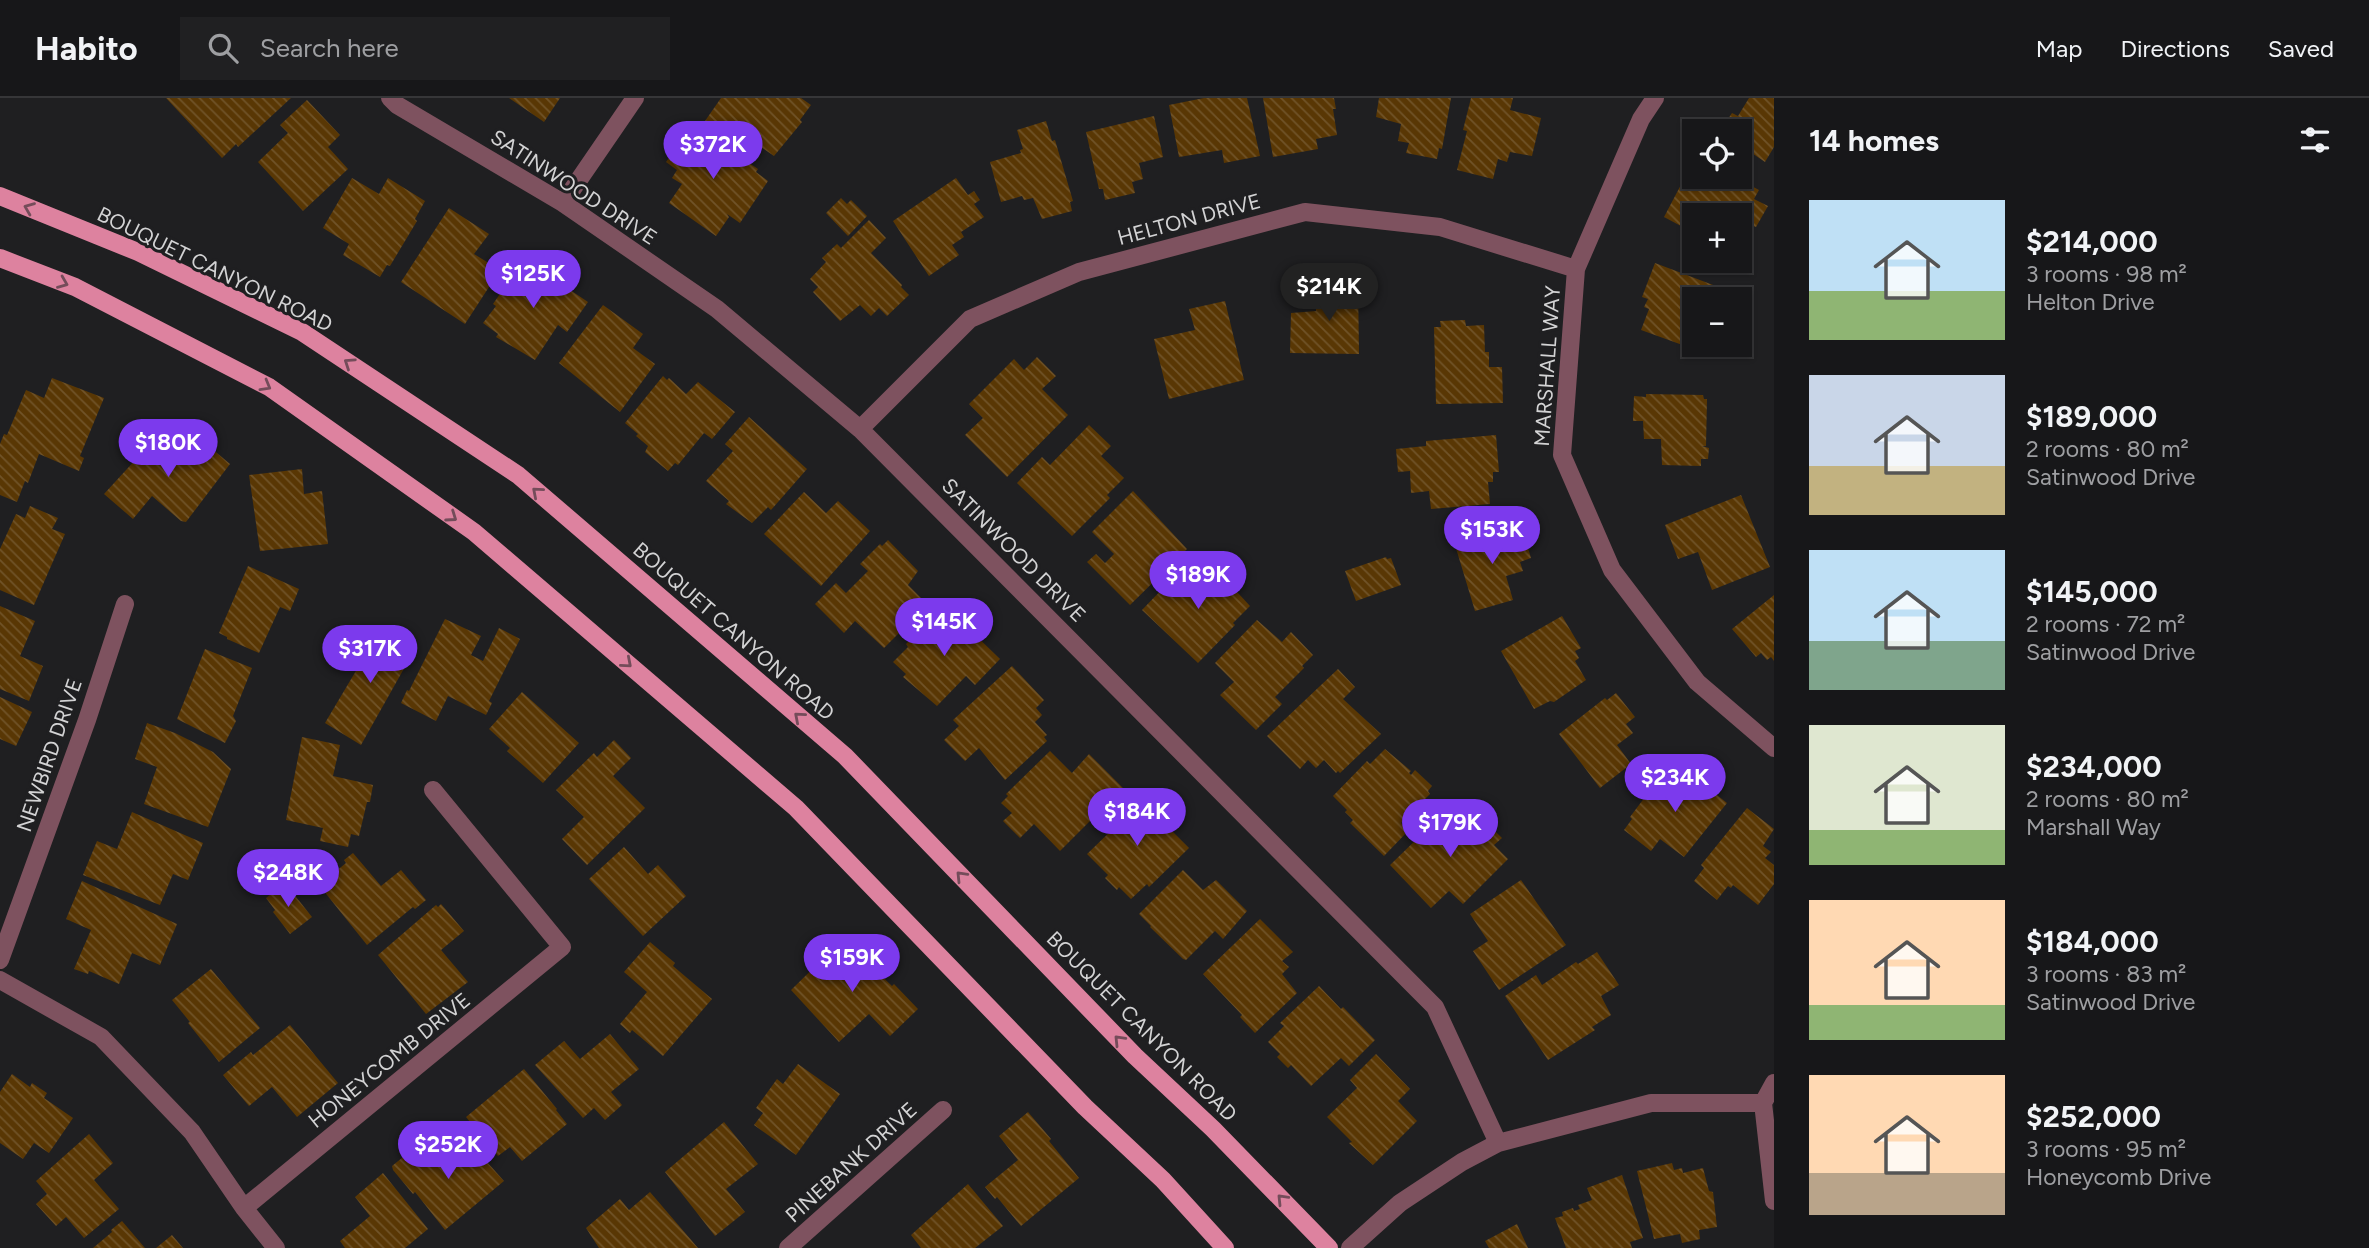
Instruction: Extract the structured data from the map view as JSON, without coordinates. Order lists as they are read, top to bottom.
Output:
{
  "streets": {
    "main road": ["BOUQUET CANYON ROAD"],
    "street": [
      "SATINWOOD DRIVE",
      "HELTON DRIVE",
      "MARSHALL WAY",
      "NEWBIRD DRIVE",
      "HONEYCOMB DRIVE",
      "PINEBANK DRIVE"
    ]
  },
  "crossings": [
    ["SATINWOOD DRIVE", "HELTON DRIVE"],
    ["HELTON DRIVE", "MARSHALL WAY"]
  ],
  "page": {
    "header": "Habito",
    "search": "Search here",
    "nav": ["Map", "Directions", "Saved"],
    "heading": "14 homes",
    "map_buttons": ["+", "−"],
    "price": [
      "$372K",
      "$125K",
      "$214K",
      "$180K",
      "$153K",
      "$189K",
      "$145K",
      "$317K",
      "$234K",
      "$184K",
      "$179K",
      "$248K",
      "$159K",
      "$252K"
    ],
    "list": [
      {
        "name": "$214,000",
        "note": "3 rooms · 98 m² · Helton Drive"
      },
      {
        "name": "$189,000",
        "note": "2 rooms · 80 m² · Satinwood Drive"
      },
      {
        "name": "$145,000",
        "note": "2 rooms · 72 m² · Satinwood Drive"
      },
      {
        "name": "$234,000",
        "note": "2 rooms · 80 m² · Marshall Way"
      },
      {
        "name": "$184,000",
        "note": "3 rooms · 83 m² · Satinwood Drive"
      },
      {
        "name": "$252,000",
        "note": "3 rooms · 95 m² · Honeycomb Drive"
      }
    ]
  }
}
